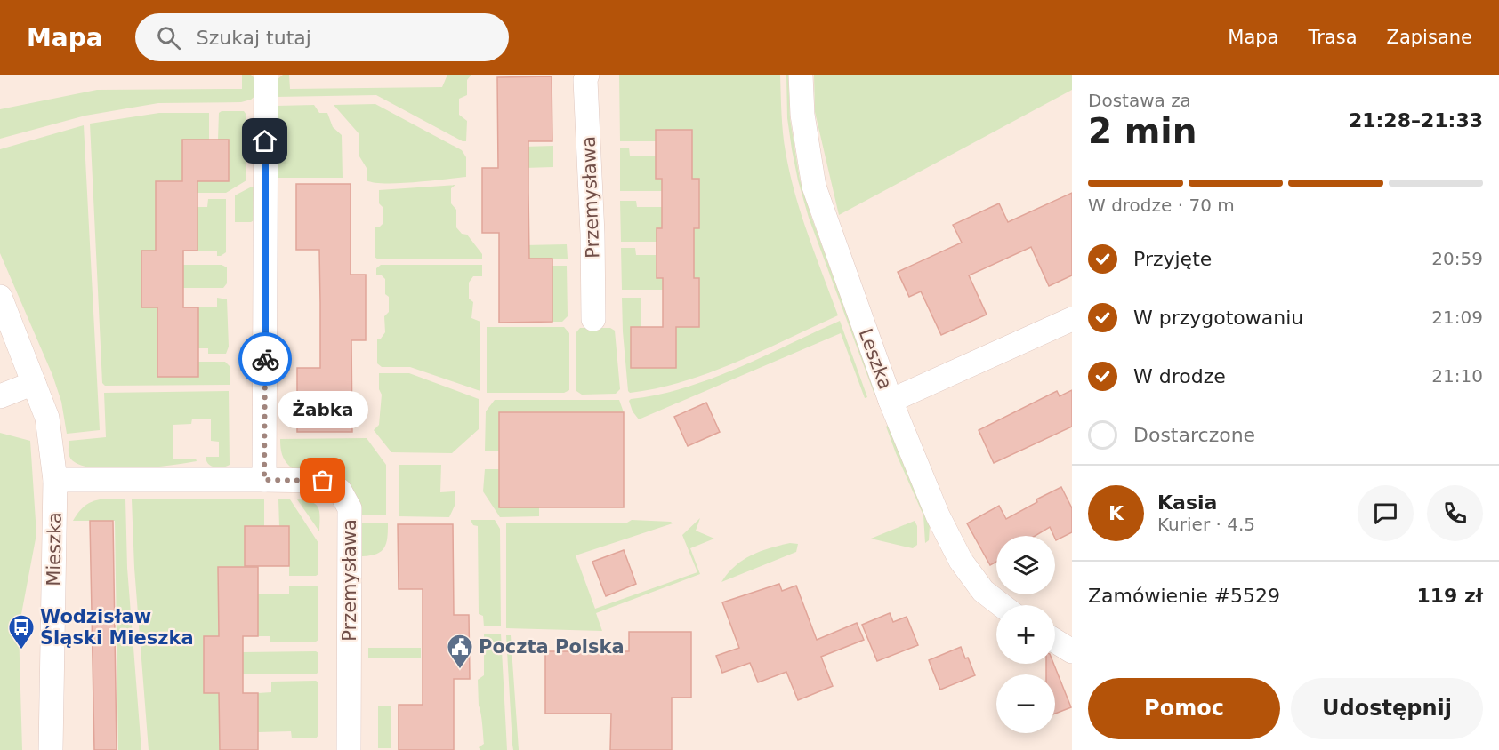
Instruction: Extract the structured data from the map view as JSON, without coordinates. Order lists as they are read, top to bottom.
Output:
{
  "streets": {
    "street": ["Przemysława", "Leszka", "Mieszka"]
  },
  "crossings": [
    ["Przemysława", "Mieszka"]
  ],
  "places": {
    "other": ["Żabka"],
    "bus stop": ["Wodzisław Śląski Mieszka"],
    "public building": ["Poczta Polska"]
  },
  "page": {
    "header": "Mapa",
    "search": "Szukaj tutaj",
    "nav": ["Mapa", "Trasa", "Zapisane"],
    "heading": ["2 min", "Dostawa za", "21:28–21:33"],
    "panel": [
      "Kasia",
      "Kurier · 4.5",
      "Zamówienie #5529",
      "119 zł"
    ],
    "bar": "W drodze · 70 m",
    "list": [
      ["Przyjęte", "20:59"],
      ["W przygotowaniu", "21:09"],
      ["W drodze", "21:10"],
      "Dostarczone"
    ],
    "bubble": "Żabka",
    "round": "K",
    "map_buttons": ["+", "−"],
    "buttons": ["Pomoc", "Udostępnij"]
  }
}
